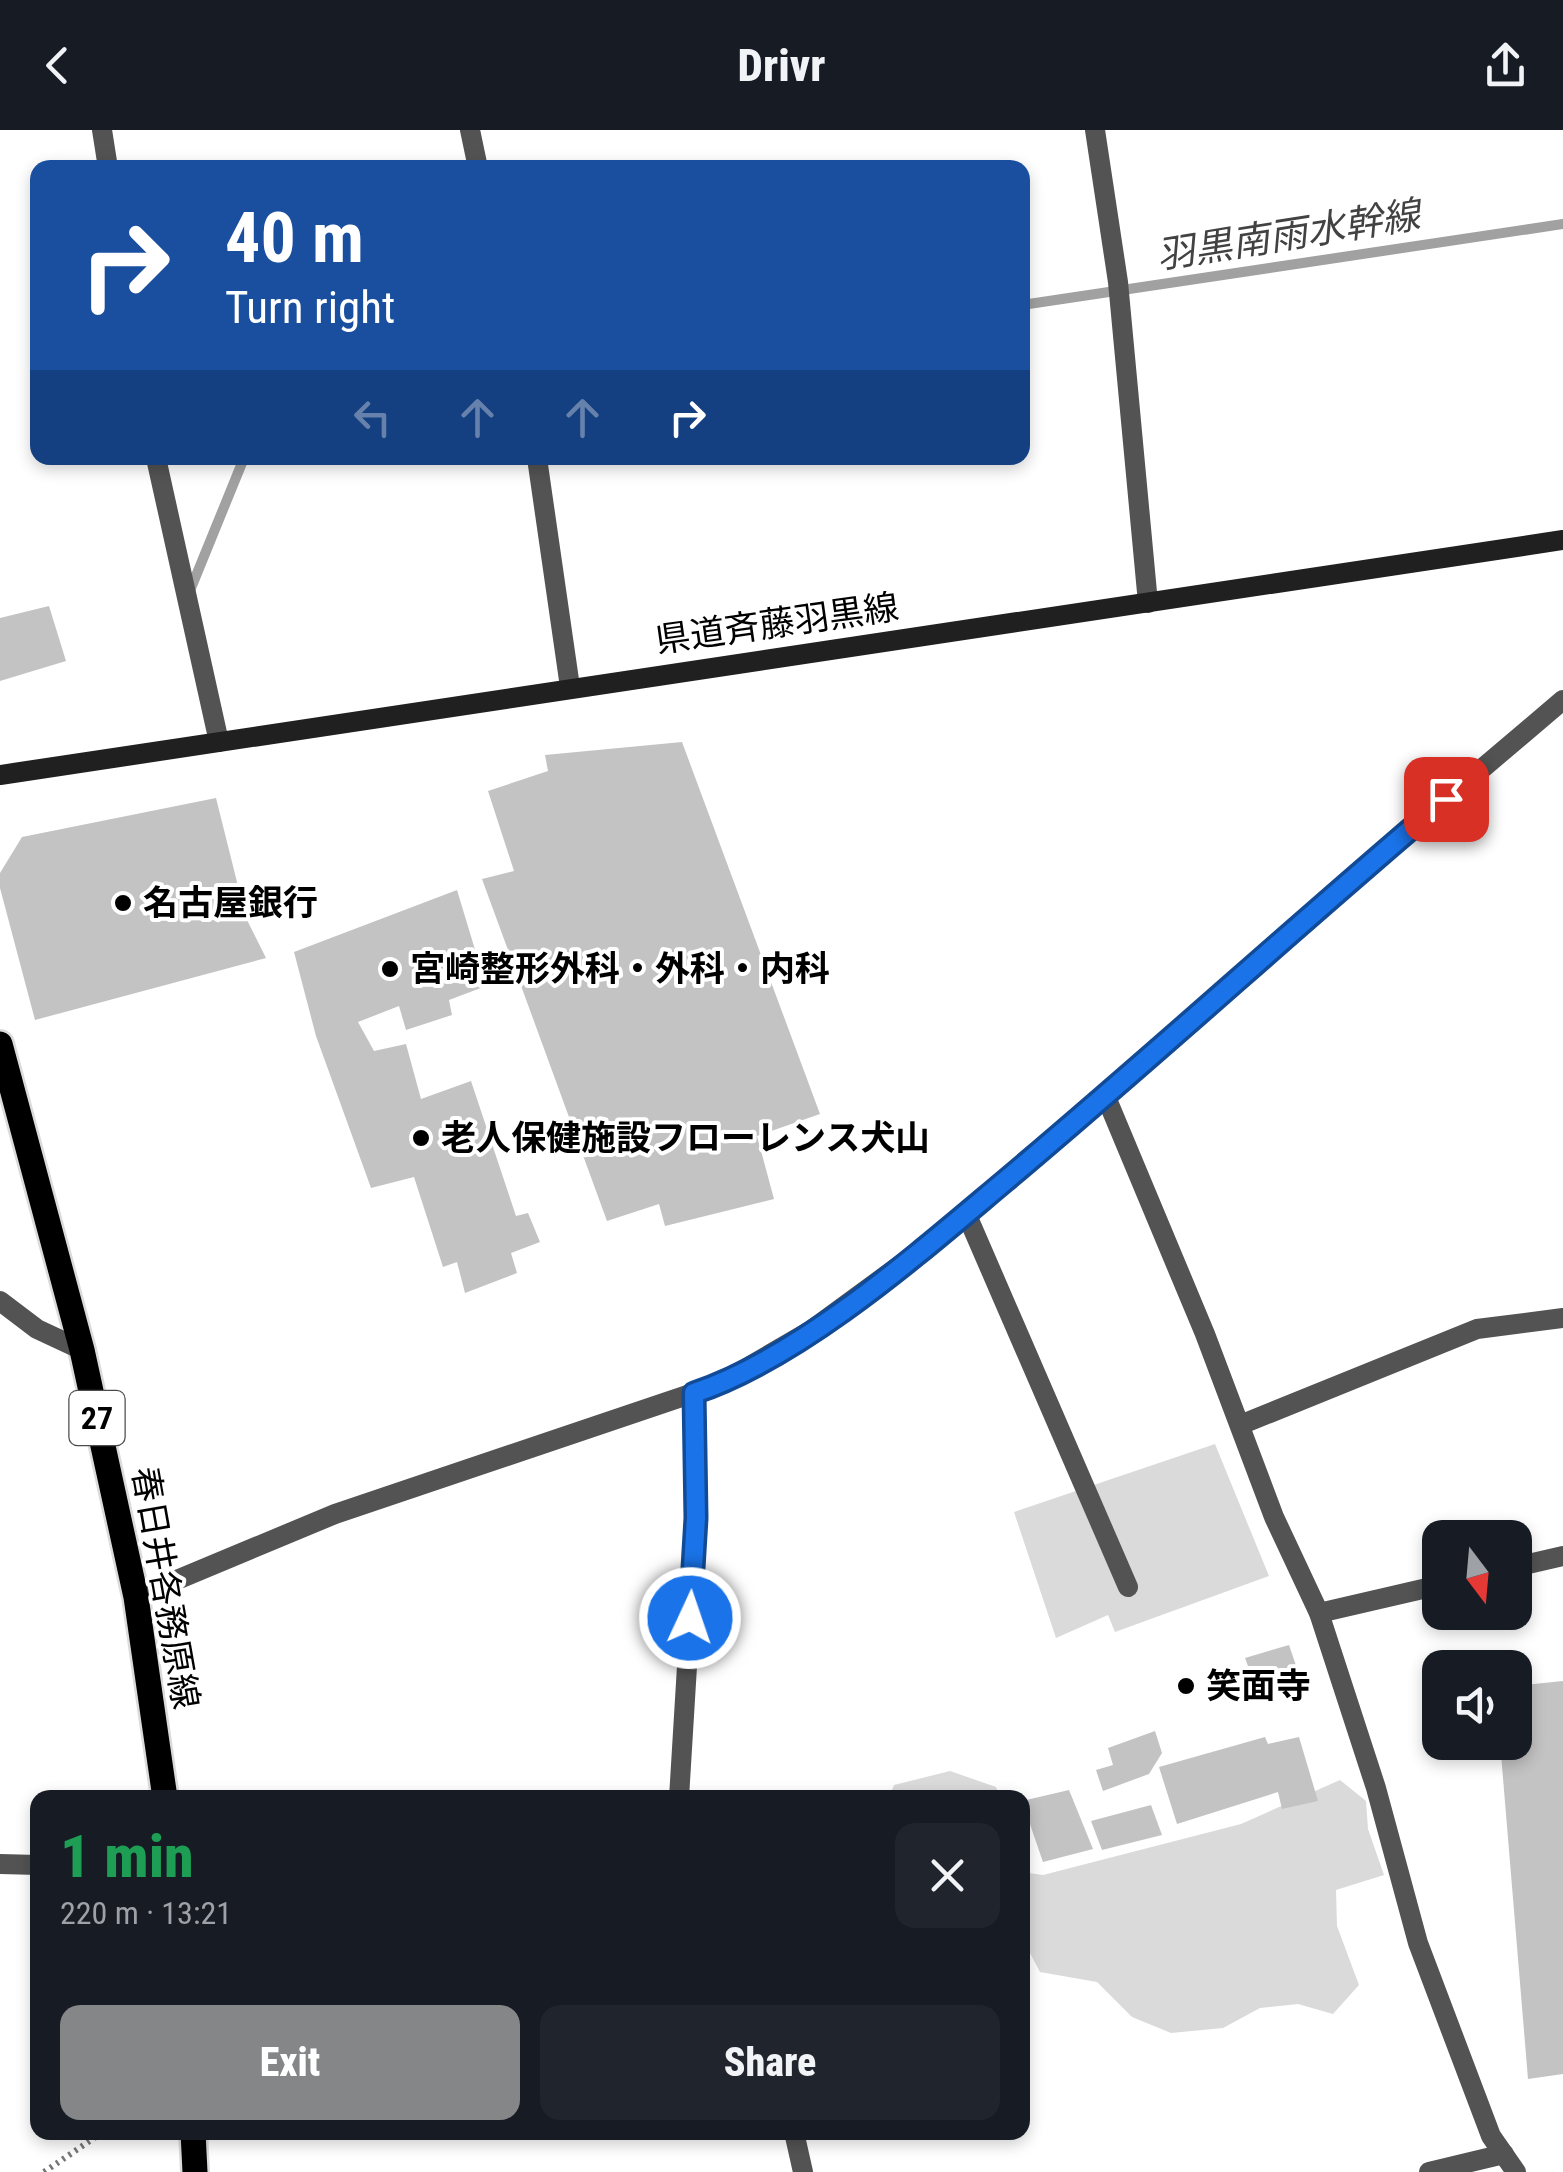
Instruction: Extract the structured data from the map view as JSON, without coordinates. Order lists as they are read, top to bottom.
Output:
{
  "streets": {
    "main road": ["県道斉藤羽黒線", "27", "春日井各務原線"]
  },
  "water": ["羽黒南雨水幹線"],
  "places": [
    "名古屋銀行",
    "宮崎整形外科・外科・内科",
    "老人保健施設フローレンス犬山",
    "笑面寺"
  ],
  "north": "bottom",
  "page": {
    "header": "Drivr",
    "turn": ["40 m", "Turn right"],
    "heading": ["1 min", "220 m · 13:21"],
    "buttons": ["Exit", "Share"]
  }
}
